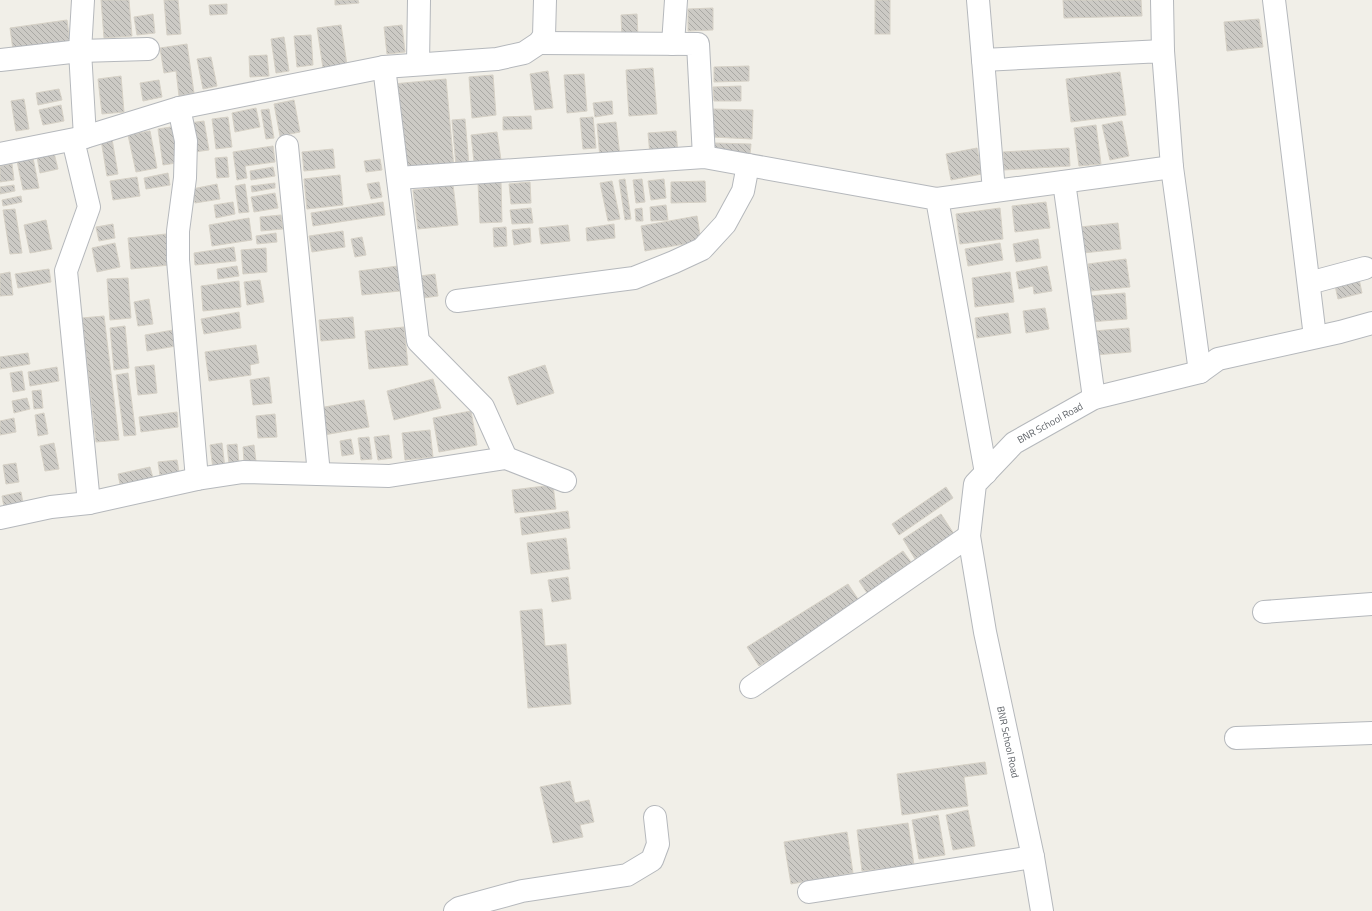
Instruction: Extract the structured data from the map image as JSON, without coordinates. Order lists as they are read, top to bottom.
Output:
{
  "streets": {
    "street": ["BNR School Road"]
  }
}
